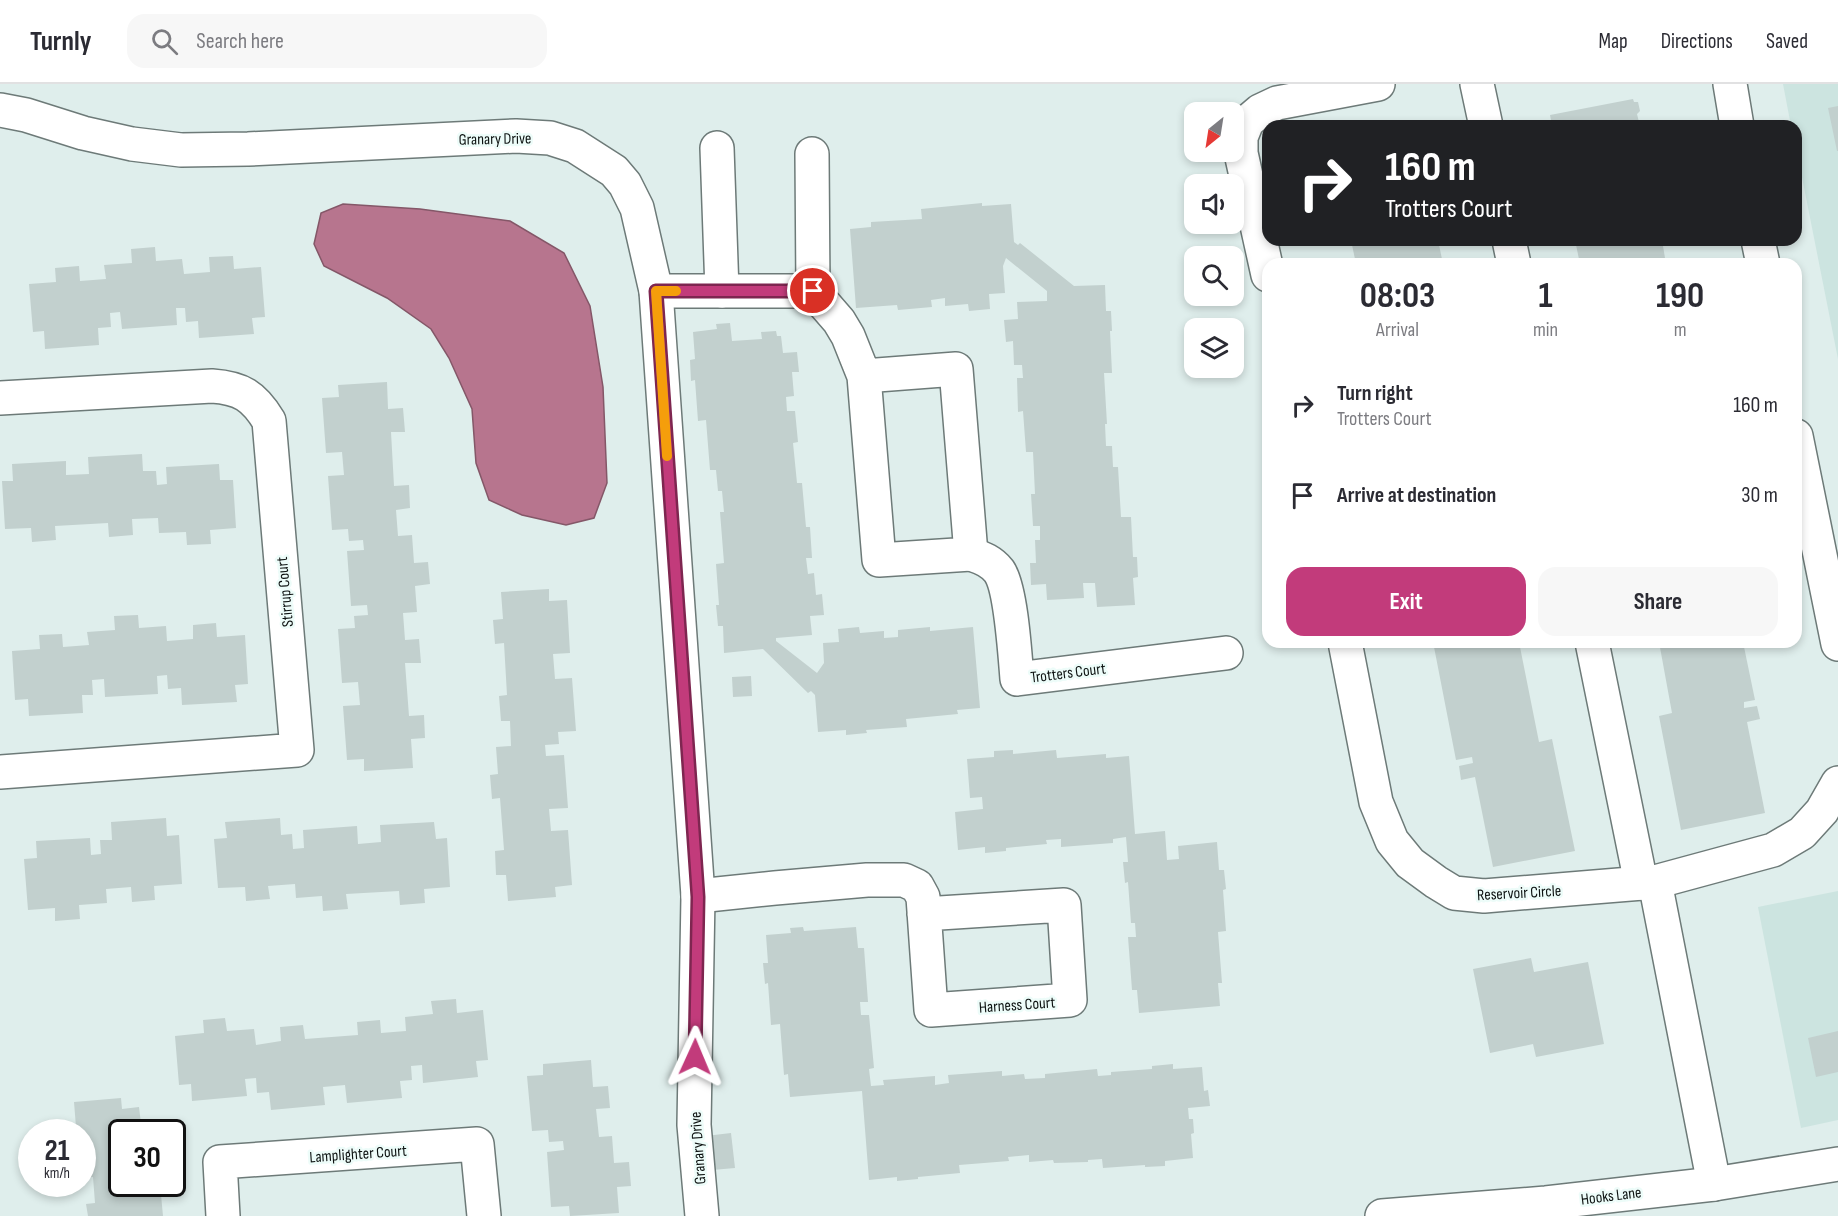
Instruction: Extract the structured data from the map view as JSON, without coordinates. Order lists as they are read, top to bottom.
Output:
{
  "streets": {
    "street": [
      "Granary Drive",
      "Stirrup Court",
      "Trotters Court",
      "Reservoir Circle",
      "Harness Court",
      "Lamplighter Court",
      "Hooks Lane"
    ]
  },
  "crossings": [
    ["Granary Drive", "Harness Court"]
  ],
  "north": "bottom left",
  "page": {
    "header": "Turnly",
    "search": "Search here",
    "nav": ["Map", "Directions", "Saved"],
    "turn": ["160 m", "Trotters Court"],
    "eta": [
      "08:03",
      "Arrival",
      "1",
      "min",
      "190",
      "m"
    ],
    "list": [
      {
        "name": "Turn right",
        "note": "Trotters Court",
        "value": "160 m"
      },
      {
        "name": "Arrive at destination",
        "value": "30 m"
      }
    ],
    "buttons": ["Exit", "Share"],
    "speed": "21 km/h",
    "limit": "30"
  }
}
